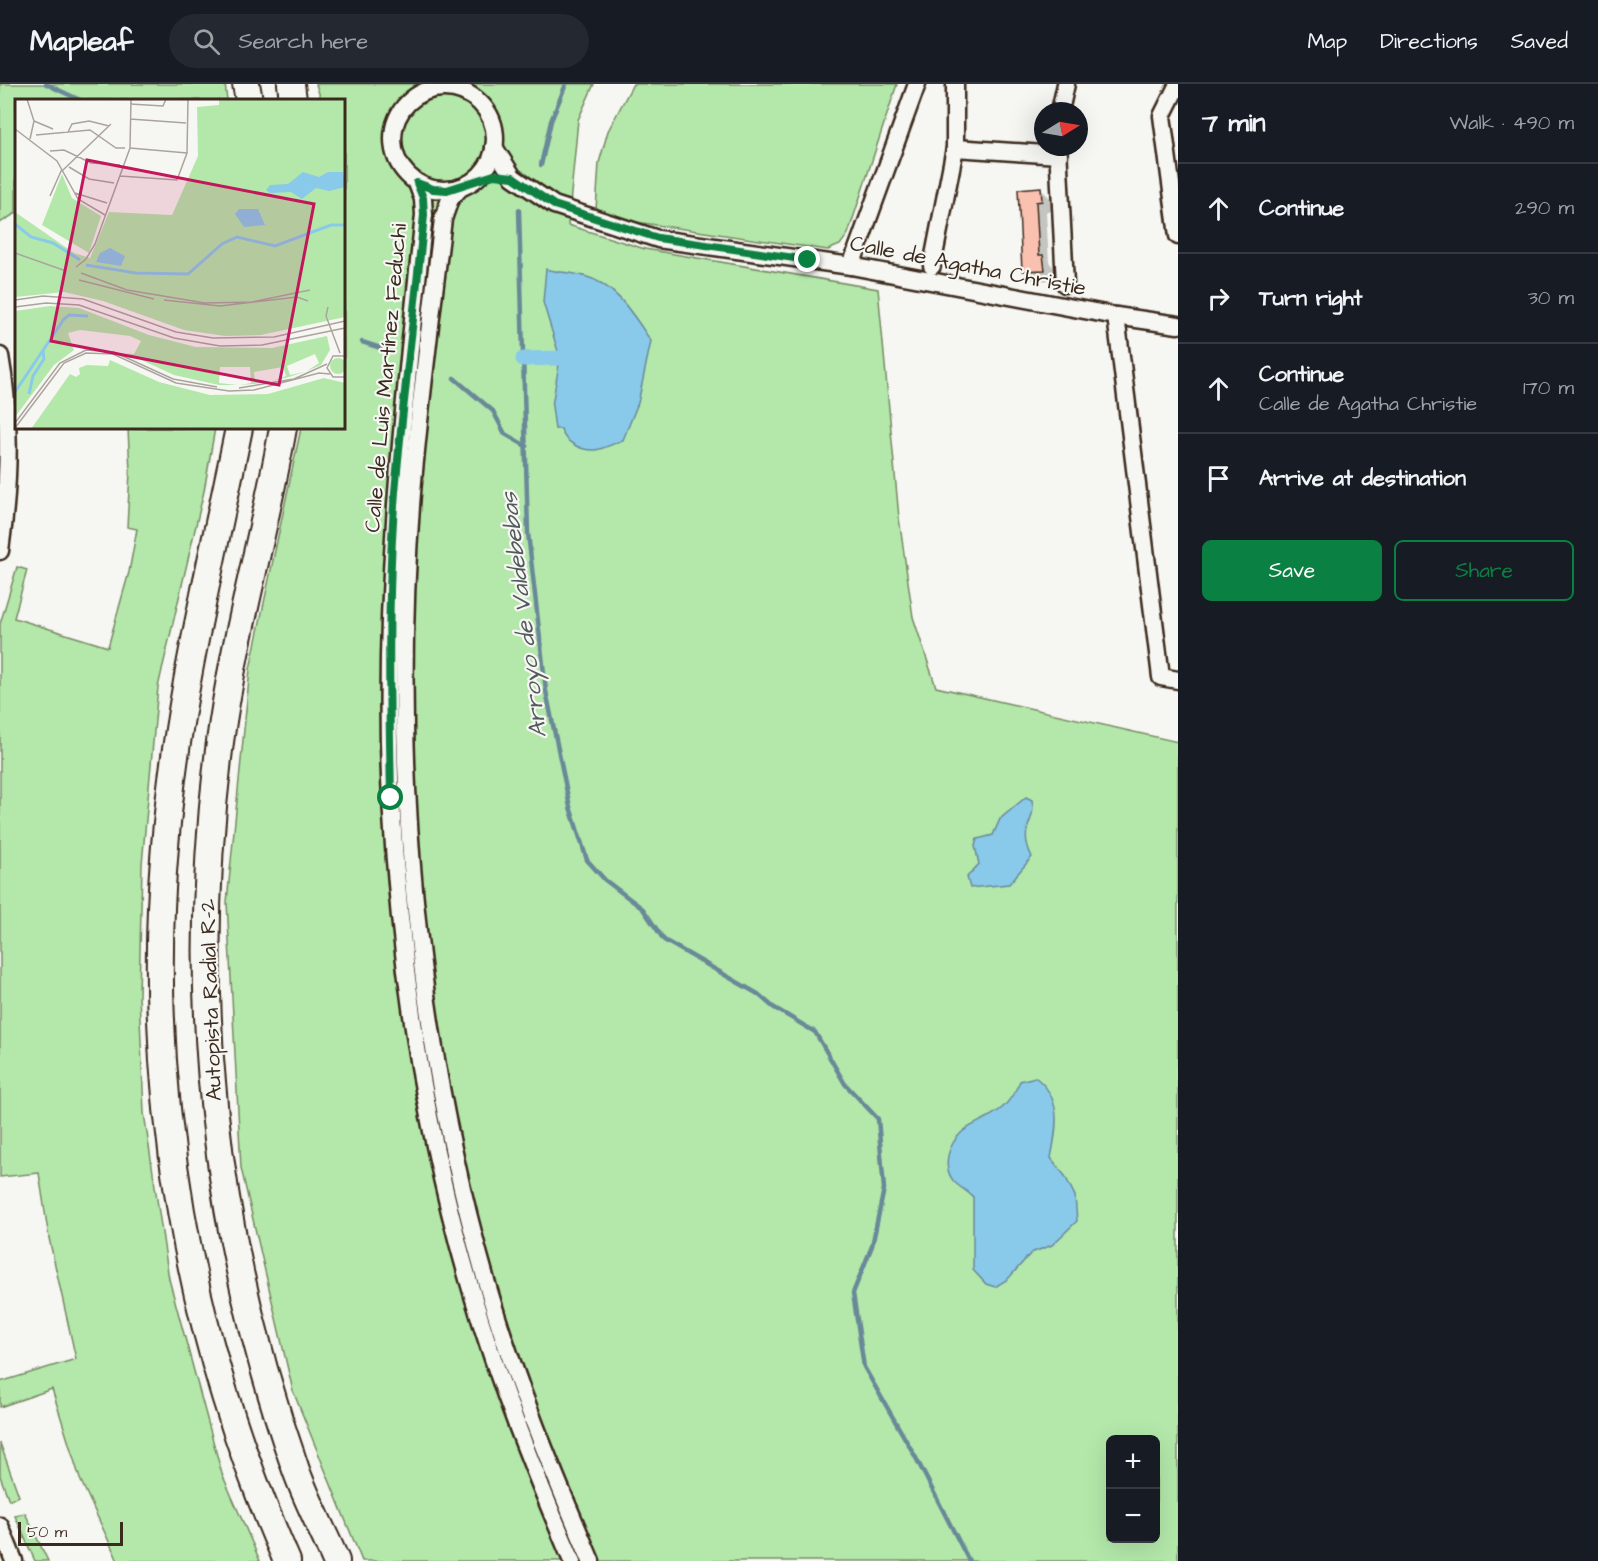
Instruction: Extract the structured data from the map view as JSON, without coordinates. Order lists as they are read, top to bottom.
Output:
{
  "streets": {
    "highway": ["Autopista Radial R-2"],
    "street": ["Calle de Agatha Christie", "Calle de Luis Martínez Feduchi"]
  },
  "crossings": [
    ["Calle de Agatha Christie", "Calle de Luis Martínez Feduchi"]
  ],
  "water": ["Arroyo de Valdebebas"],
  "scale_bar": "50 m",
  "north": "right",
  "page": {
    "header": "Mapleaf",
    "search": "Search here",
    "nav": ["Map", "Directions", "Saved"],
    "heading": ["7 min", "Walk · 490 m"],
    "list": [
      ["Continue", "290 m"],
      ["Turn right", "30 m"],
      ["Continue", "Calle de Agatha Christie", "170 m"],
      "Arrive at destination"
    ],
    "buttons": ["Save", "Share"],
    "map_buttons": ["+", "−"],
    "scale": "50 m"
  }
}
